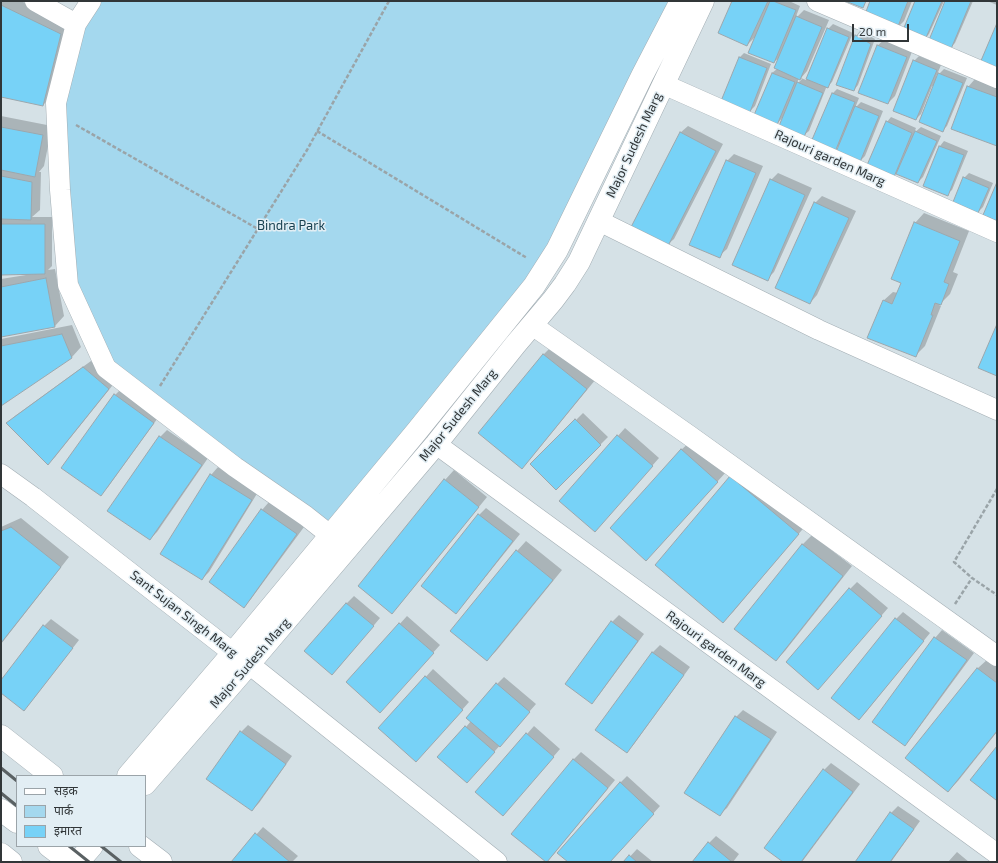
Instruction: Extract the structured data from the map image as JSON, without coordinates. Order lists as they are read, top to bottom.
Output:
{
  "streets": {
    "street": ["Major Sudesh Marg", "Rajouri garden Marg", "Sant Sujan Singh Marg"]
  },
  "crossings": [
    ["Major Sudesh Marg", "Rajouri garden Marg"],
    ["Major Sudesh Marg", "Sant Sujan Singh Marg"]
  ],
  "parks": ["Bindra Park"],
  "legend": ["सड़क", "पार्क", "इमारत"],
  "scale_bar": "20 m"
}
